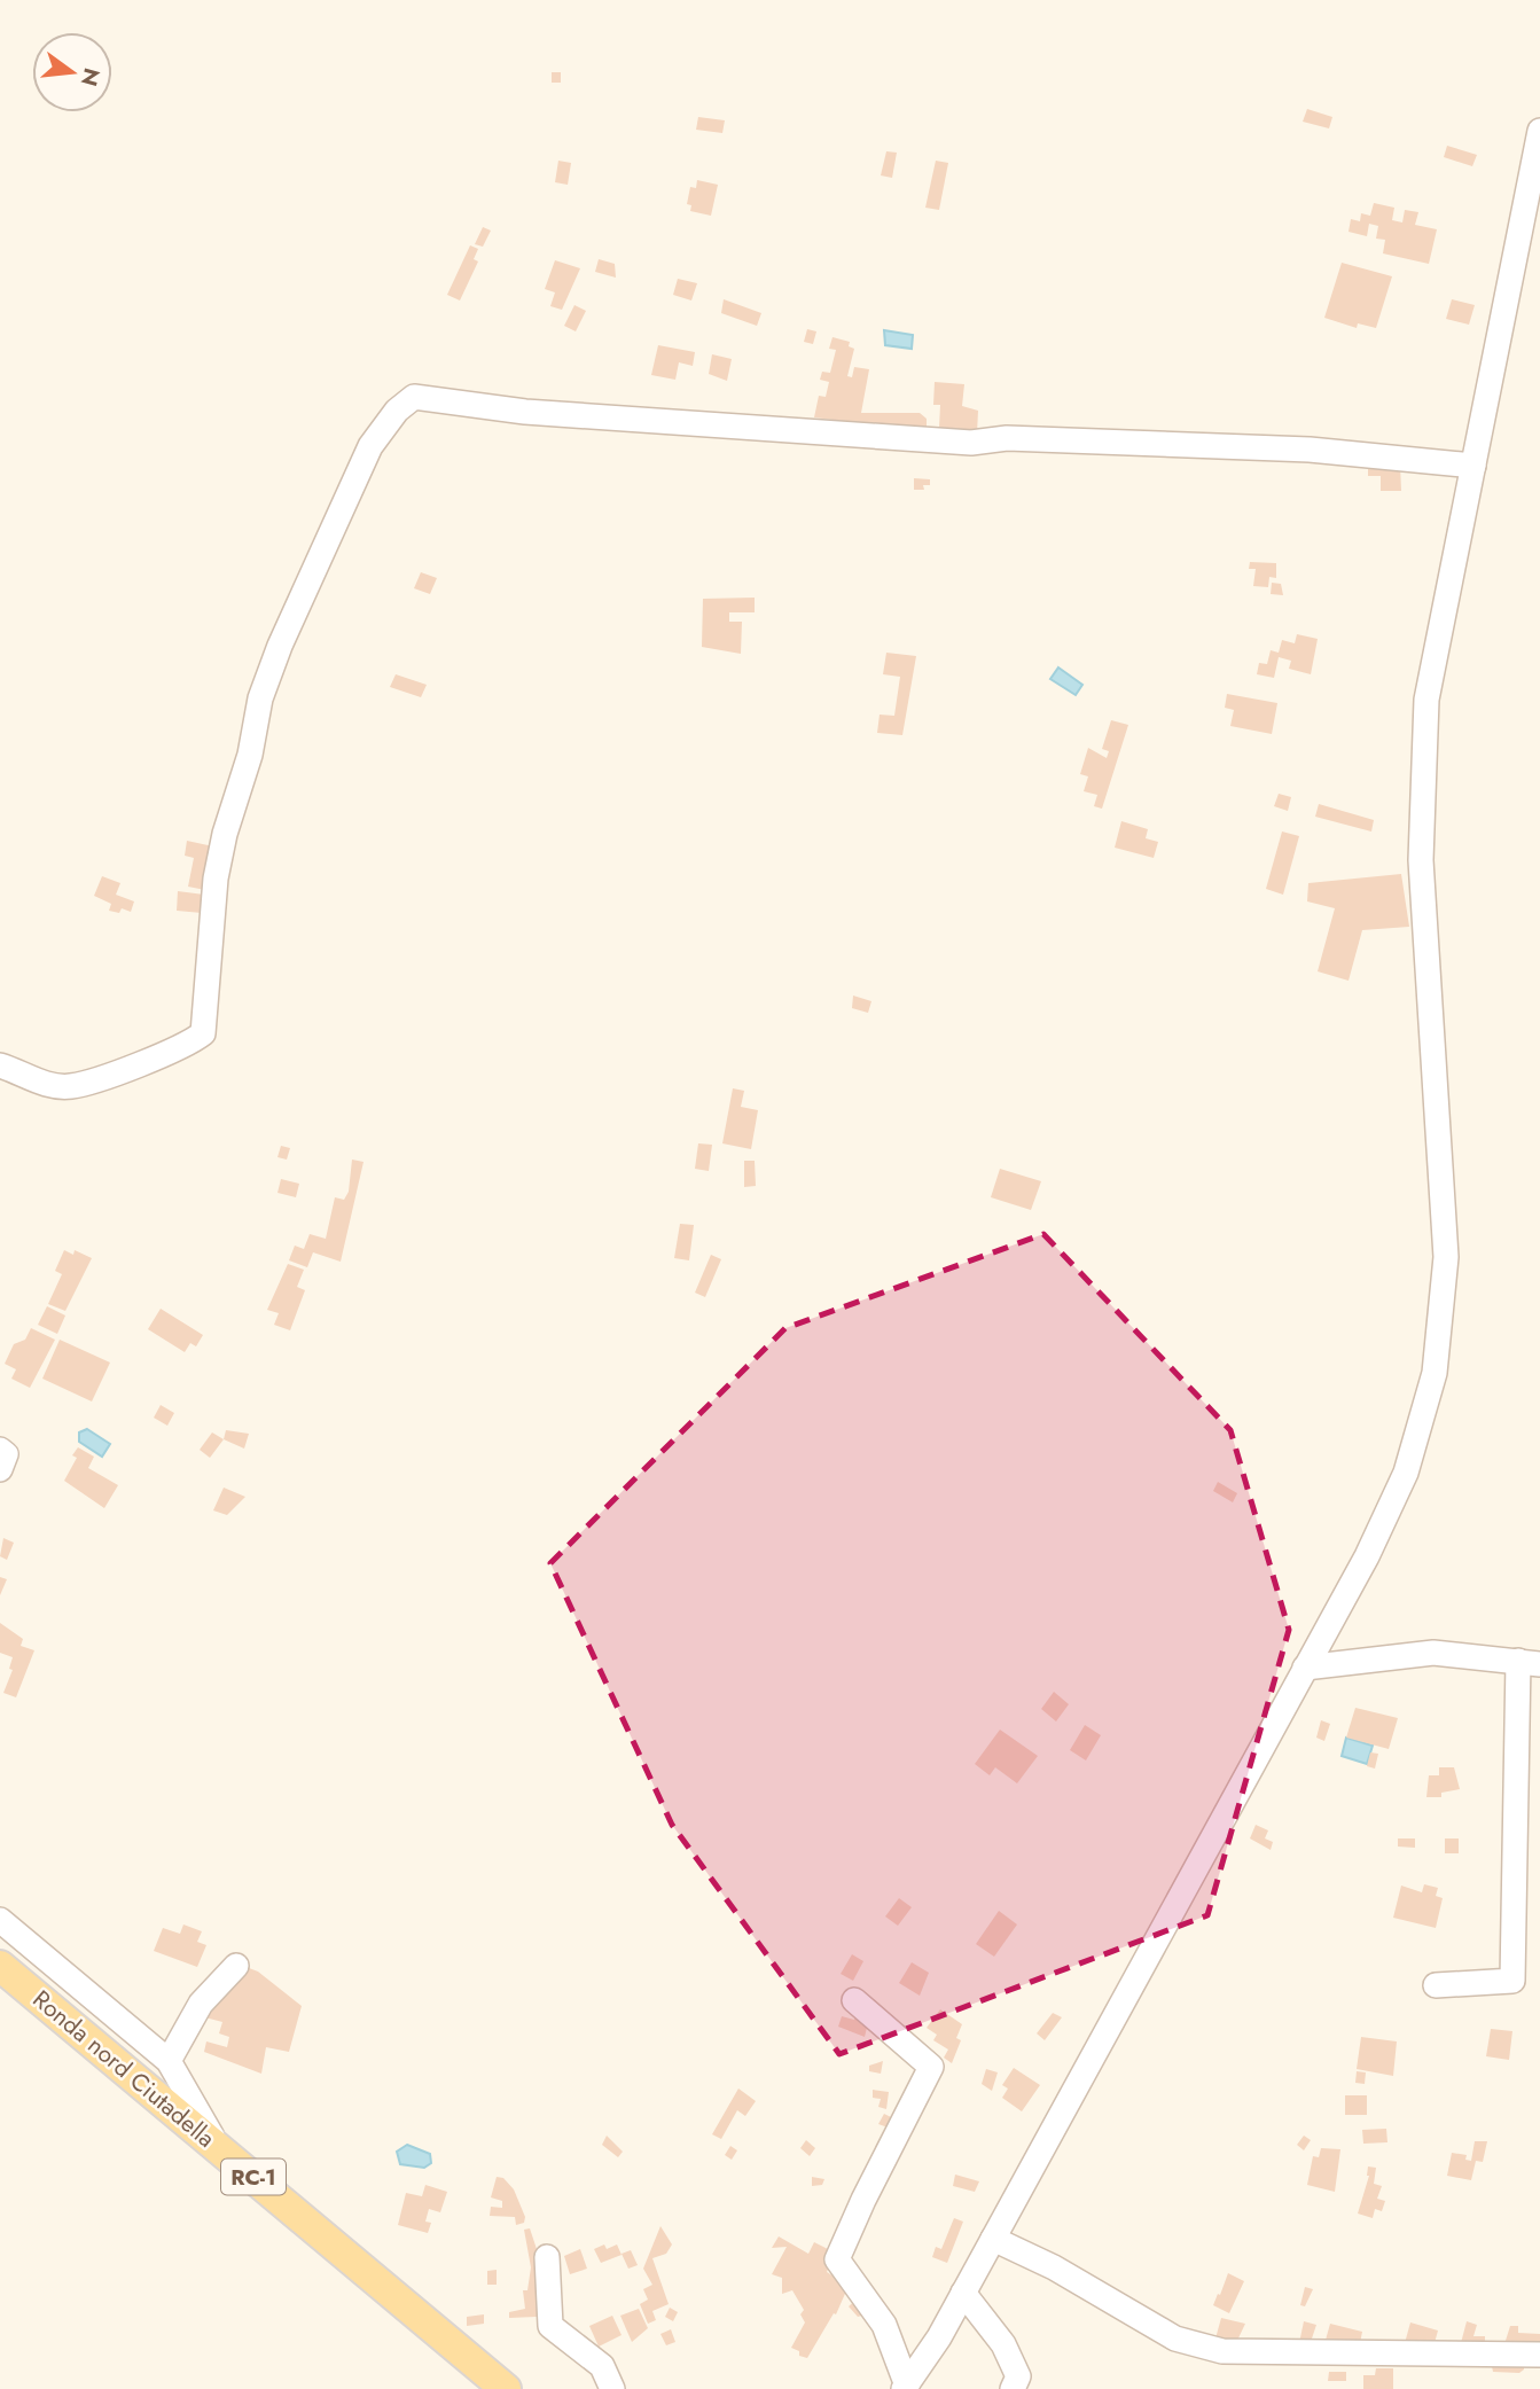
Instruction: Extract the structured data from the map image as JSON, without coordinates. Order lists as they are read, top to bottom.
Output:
{
  "streets": {
    "main road": ["Ronda nord Ciutadella", "RC-1"]
  },
  "north": "right"
}
